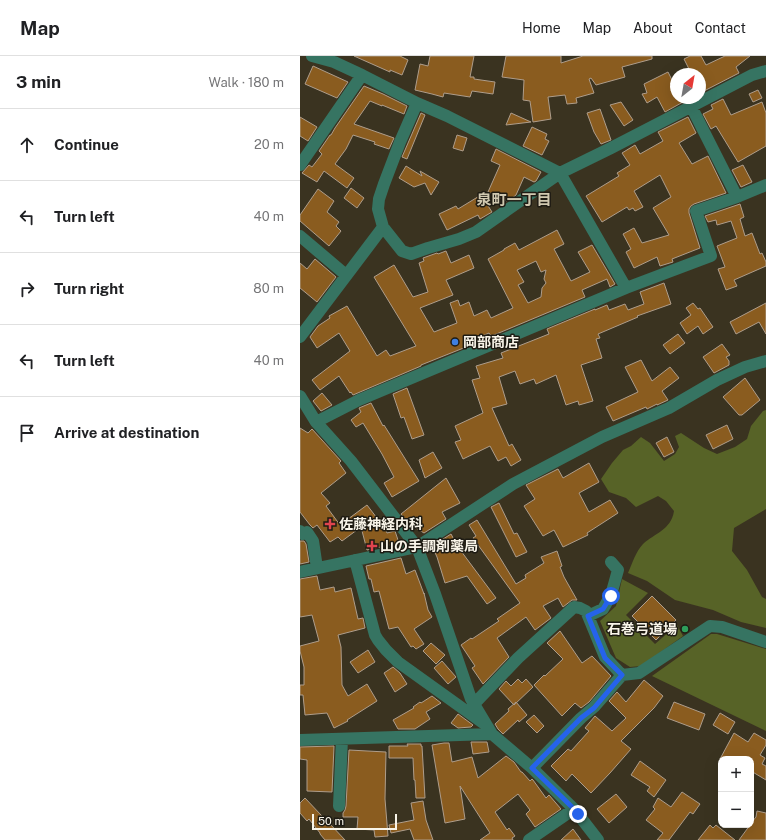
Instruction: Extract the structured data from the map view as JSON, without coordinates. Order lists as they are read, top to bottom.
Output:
{
  "districts": ["泉町一丁目"],
  "places": {
    "other": ["岡部商店", "石巻弓道場"],
    "health": ["佐藤神経内科", "山の手調剤薬局"]
  },
  "scale_bar": "50 m",
  "north": "top right",
  "page": {
    "header": "Map",
    "nav": [
      "Home",
      "Map",
      "About",
      "Contact"
    ],
    "heading": ["3 min", "Walk · 180 m"],
    "list": [
      ["Continue", "20 m"],
      ["Turn left", "40 m"],
      ["Turn right", "80 m"],
      ["Turn left", "40 m"],
      "Arrive at destination"
    ],
    "map_buttons": ["+", "−"],
    "scale": "50 m"
  }
}
